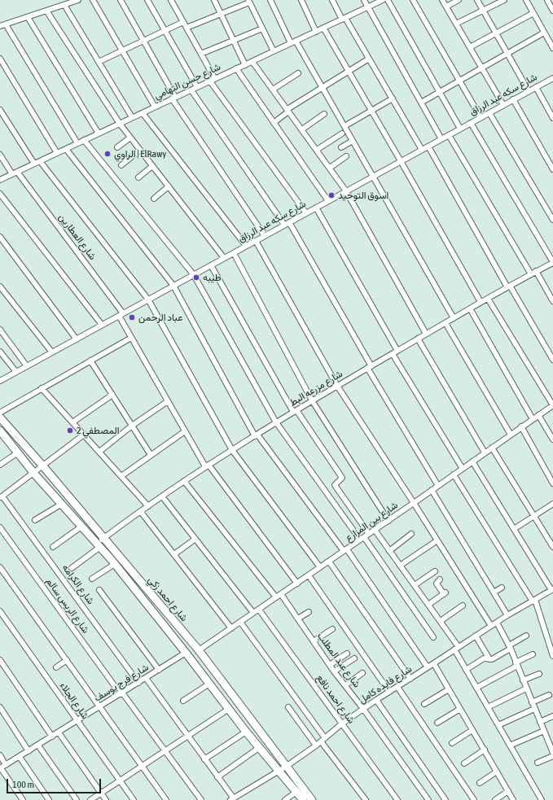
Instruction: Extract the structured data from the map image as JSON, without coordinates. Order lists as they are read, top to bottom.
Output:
{
  "streets": {
    "street": [
      "شارع حسن التهامي",
      "شارع سكه عبد الرزاق",
      "شارع العطارين",
      "شارع مزرعه البط",
      "شارع بين المزارع",
      "شارع الكرامه",
      "شارع احمد زكي",
      "شارع الريس سالم",
      "شارع عبد المطلب",
      "شارع فرج يوسف",
      "شارع فايده كامل",
      "شارع احمد نافع",
      "شارع الجلاء"
    ]
  },
  "crossings": [
    ["شارع حسن التهامي", "شارع العطارين"],
    ["شارع سكه عبد الرزاق", "شارع العطارين"],
    ["شارع العطارين", "شارع مزرعه البط"],
    ["شارع العطارين", "شارع بين المزارع"],
    ["شارع مزرعه البط", "شارع احمد زكي"],
    ["شارع بين المزارع", "شارع احمد زكي"],
    ["شارع بين المزارع", "شارع عبد المطلب"],
    ["شارع بين المزارع", "شارع احمد نافع"],
    ["شارع الكرامه", "شارع فرج يوسف"],
    ["شارع احمد زكي", "شارع فرج يوسف"],
    ["شارع احمد زكي", "شارع فايده كامل"],
    ["شارع الريس سالم", "شارع فرج يوسف"],
    ["شارع عبد المطلب", "شارع فايده كامل"],
    ["شارع فرج يوسف", "شارع الجلاء"],
    ["شارع فايده كامل", "شارع احمد نافع"]
  ],
  "places": [
    "الراوي | ElRawy",
    "اسوق التوحيد",
    "طيبه",
    "عباد الرحمن",
    "المصطفي 2"
  ],
  "scale_bar": "100 m"
}
